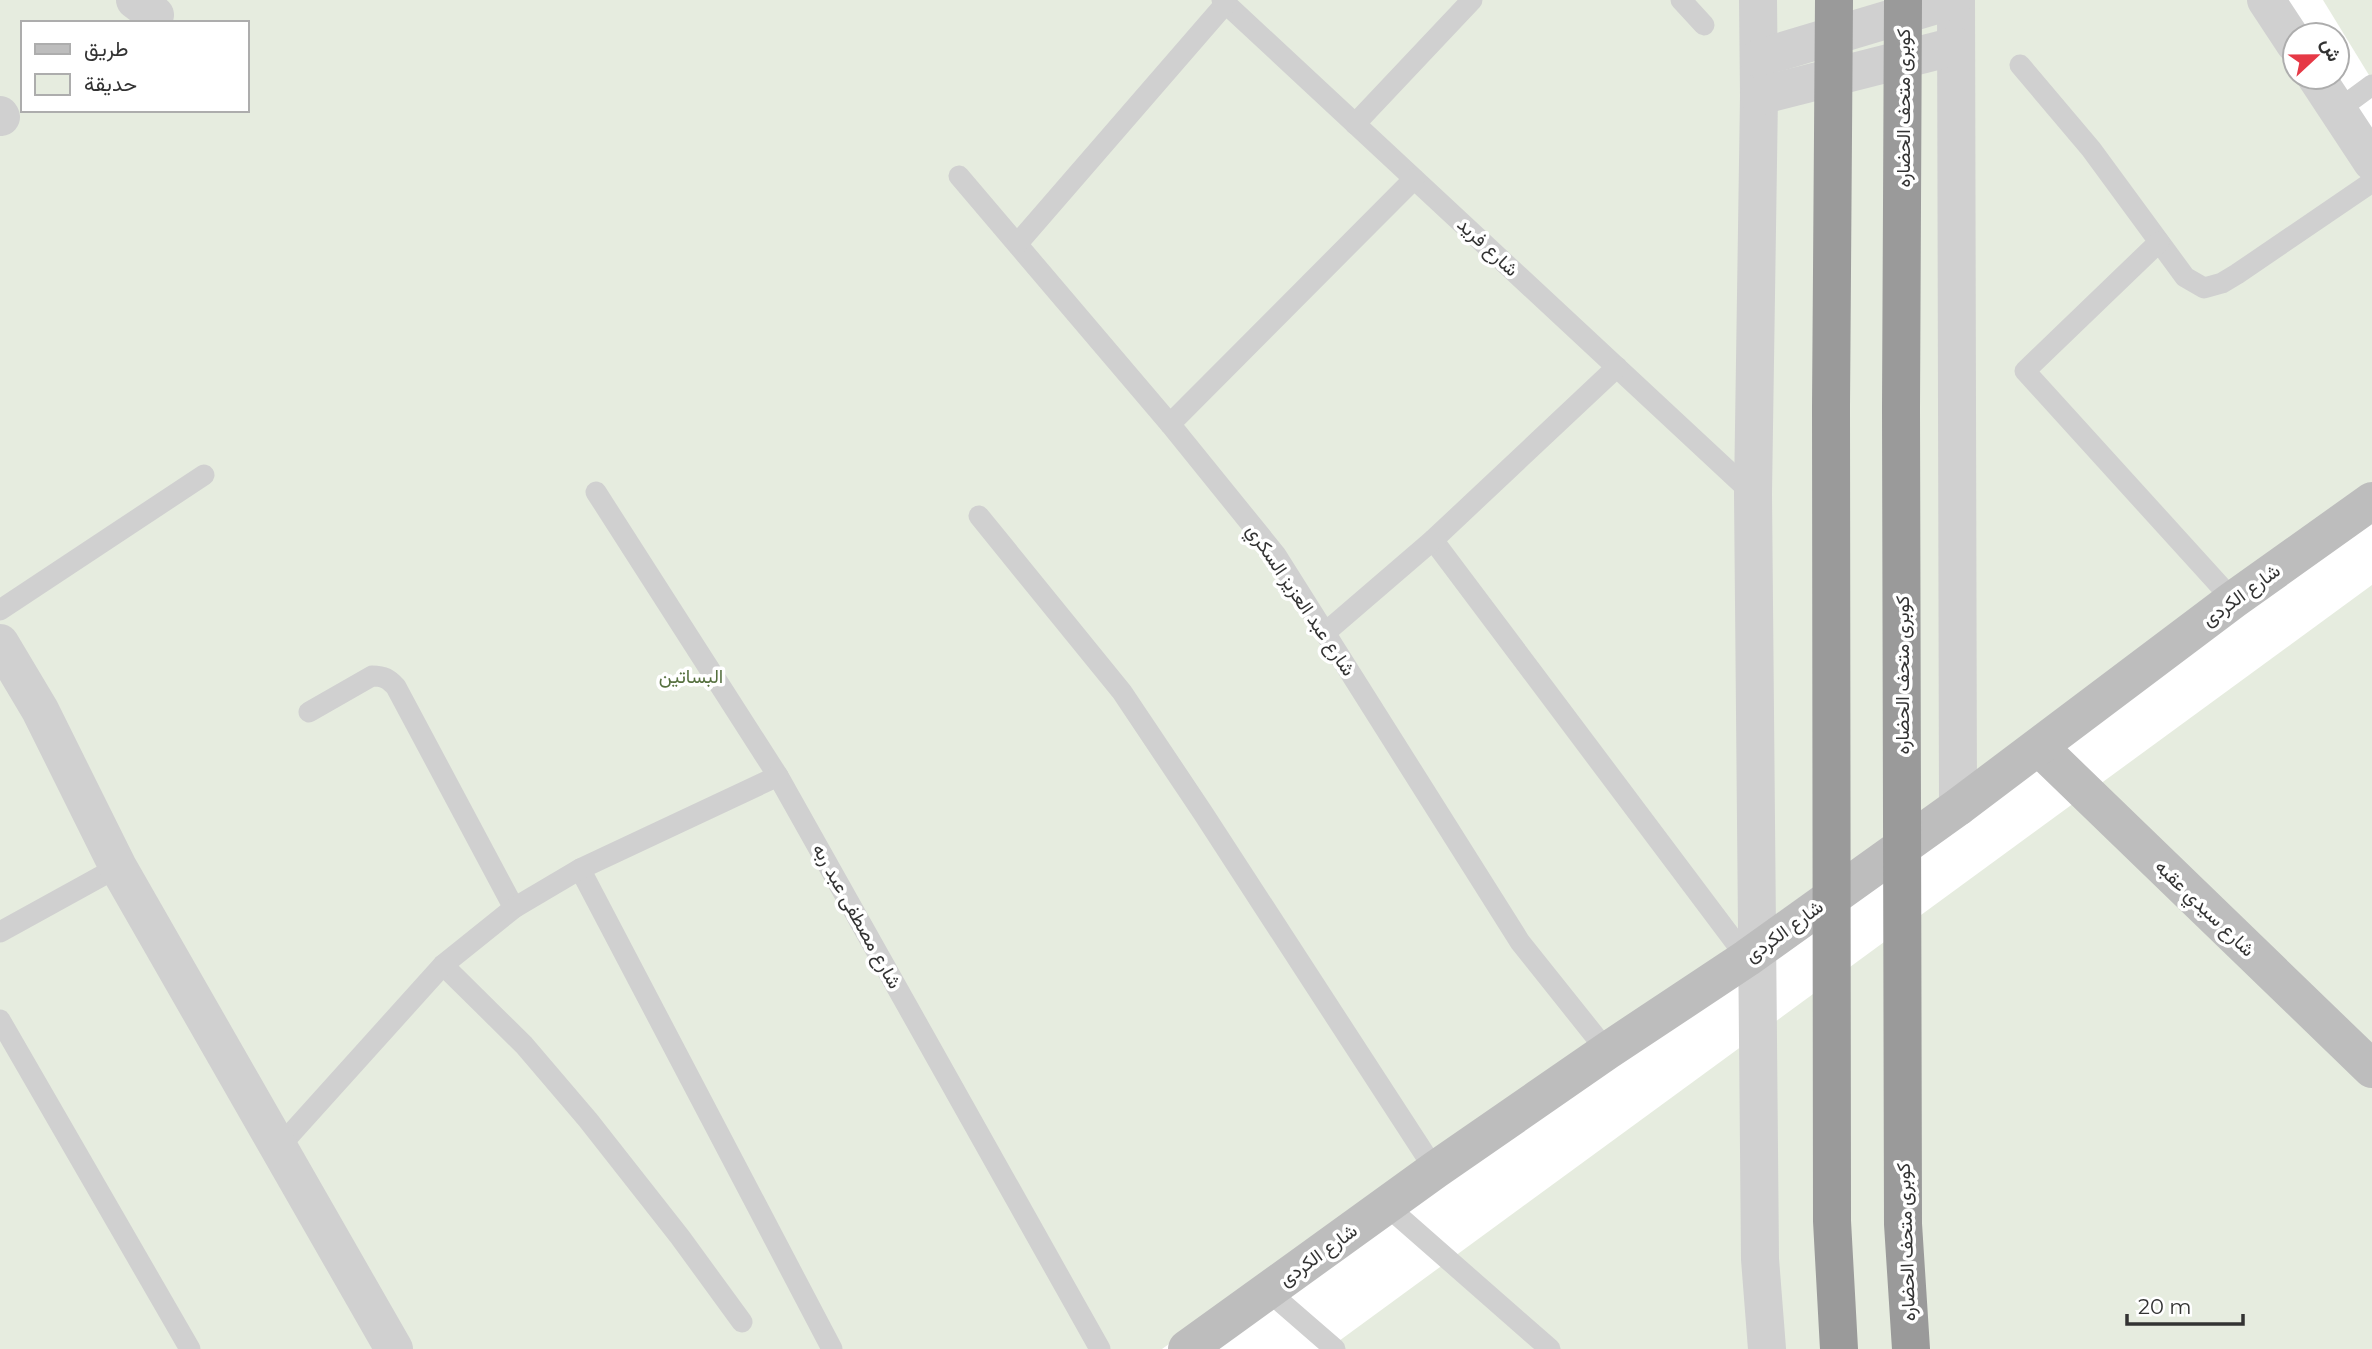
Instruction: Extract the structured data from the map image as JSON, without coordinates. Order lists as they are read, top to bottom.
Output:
{
  "streets": {
    "highway": ["كوبرى متحف الحضاره"],
    "street": ["شارع الكردى", "شارع سيدي عقبه"],
    "lane": ["شارع فريد", "شارع عبد العزيز السكري", "شارع مصطفى عبد ربه"]
  },
  "crossings": [
    ["شارع الكردى", "شارع عبد العزيز السكري"],
    ["شارع الكردى", "شارع سيدي عقبه"]
  ],
  "parks": ["البساتين"],
  "legend": ["طريق", "حديقة"],
  "scale_bar": "20 m",
  "north": "right"
}
